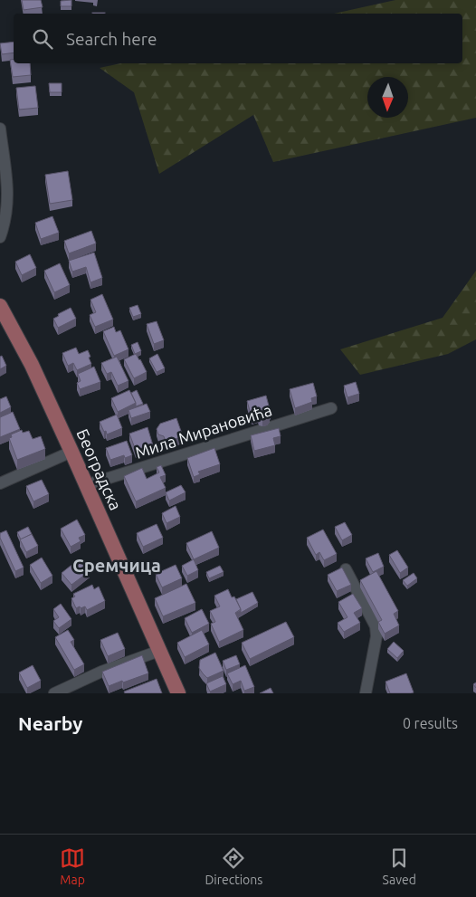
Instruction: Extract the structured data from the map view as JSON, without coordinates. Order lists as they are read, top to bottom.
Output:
{
  "streets": {
    "main road": ["Београдска"],
    "street": ["Мила Мирановића"]
  },
  "crossings": [
    ["Мила Мирановића", "Београдска"]
  ],
  "districts": ["Сремчица"],
  "north": "bottom",
  "page": {
    "search": "Search here",
    "heading": ["Nearby", "0 results"],
    "nav": ["Map", "Directions", "Saved"]
  }
}
